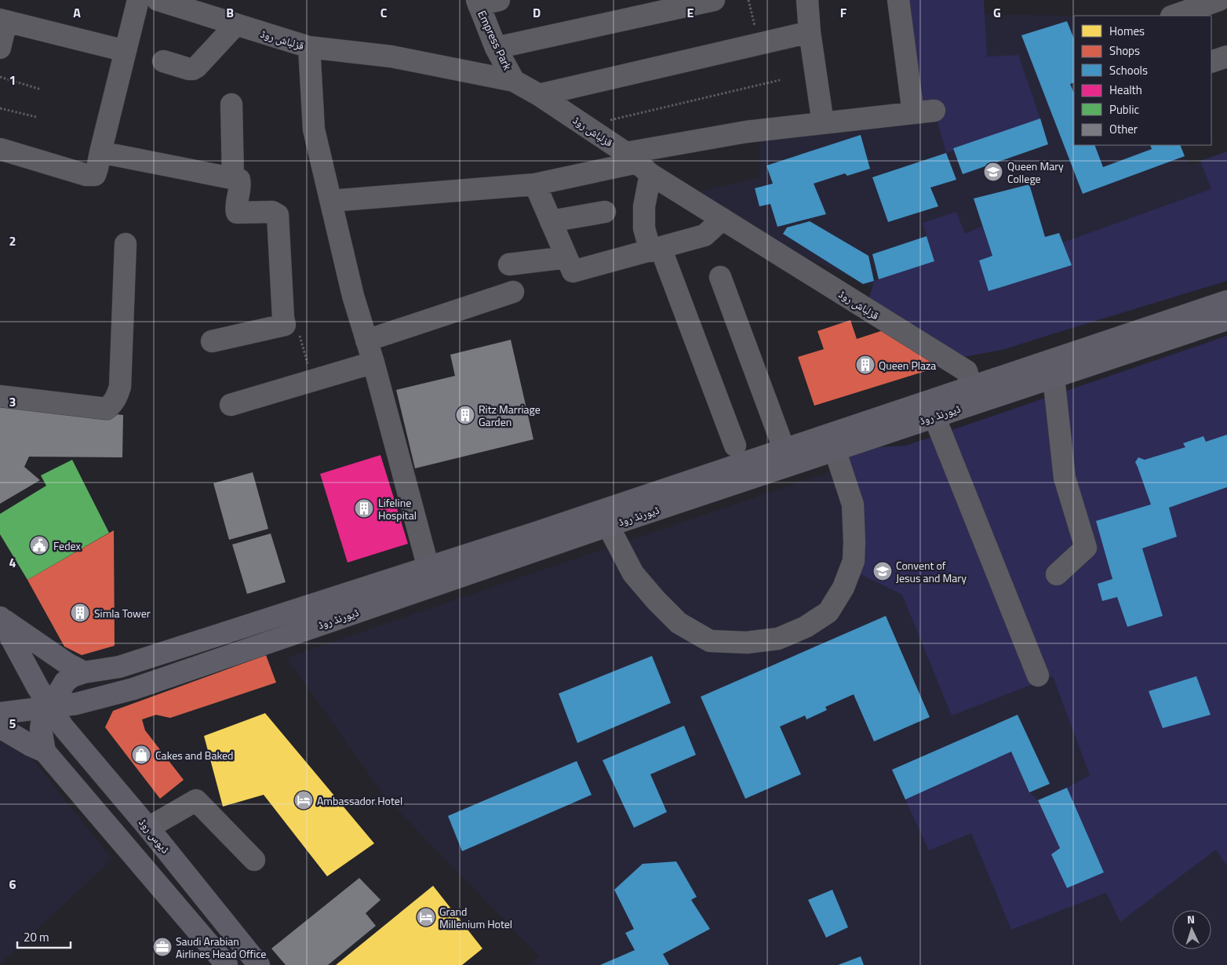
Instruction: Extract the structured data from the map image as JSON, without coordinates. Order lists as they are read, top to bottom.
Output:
{
  "streets": {
    "main road": ["ڈیورنڈ روڈ", "ڈیوس روڈ"],
    "street": ["قزلباش روڈ", "Empress Park"]
  },
  "crossings": [
    ["قزلباش روڈ", "Empress Park"],
    ["قزلباش روڈ", "ڈیورنڈ روڈ"],
    ["ڈیورنڈ روڈ", "ڈیوس روڈ"]
  ],
  "places": {
    "school or university": ["Queen Mary College", "Convent of Jesus and Mary"],
    "building": [
      "Queen Plaza",
      "Ritz Marriage Garden",
      "Lifeline Hospital",
      "Simla Tower"
    ],
    "public building": ["Fedex"],
    "shop": ["Cakes and Baked"],
    "hotel": ["Ambassador Hotel", "Grand Millenium Hotel"],
    "office": ["Saudi Arabian Airlines Head Office"]
  },
  "legend": [
    "Homes",
    "Shops",
    "Schools",
    "Health",
    "Public",
    "Other"
  ],
  "scale_bar": "20 m",
  "north": "top",
  "grid": {
    "columns": [
      "A",
      "B",
      "C",
      "D",
      "E",
      "F",
      "G"
    ],
    "rows": [
      "1",
      "2",
      "3",
      "4",
      "5",
      "6"
    ]
  }
}
